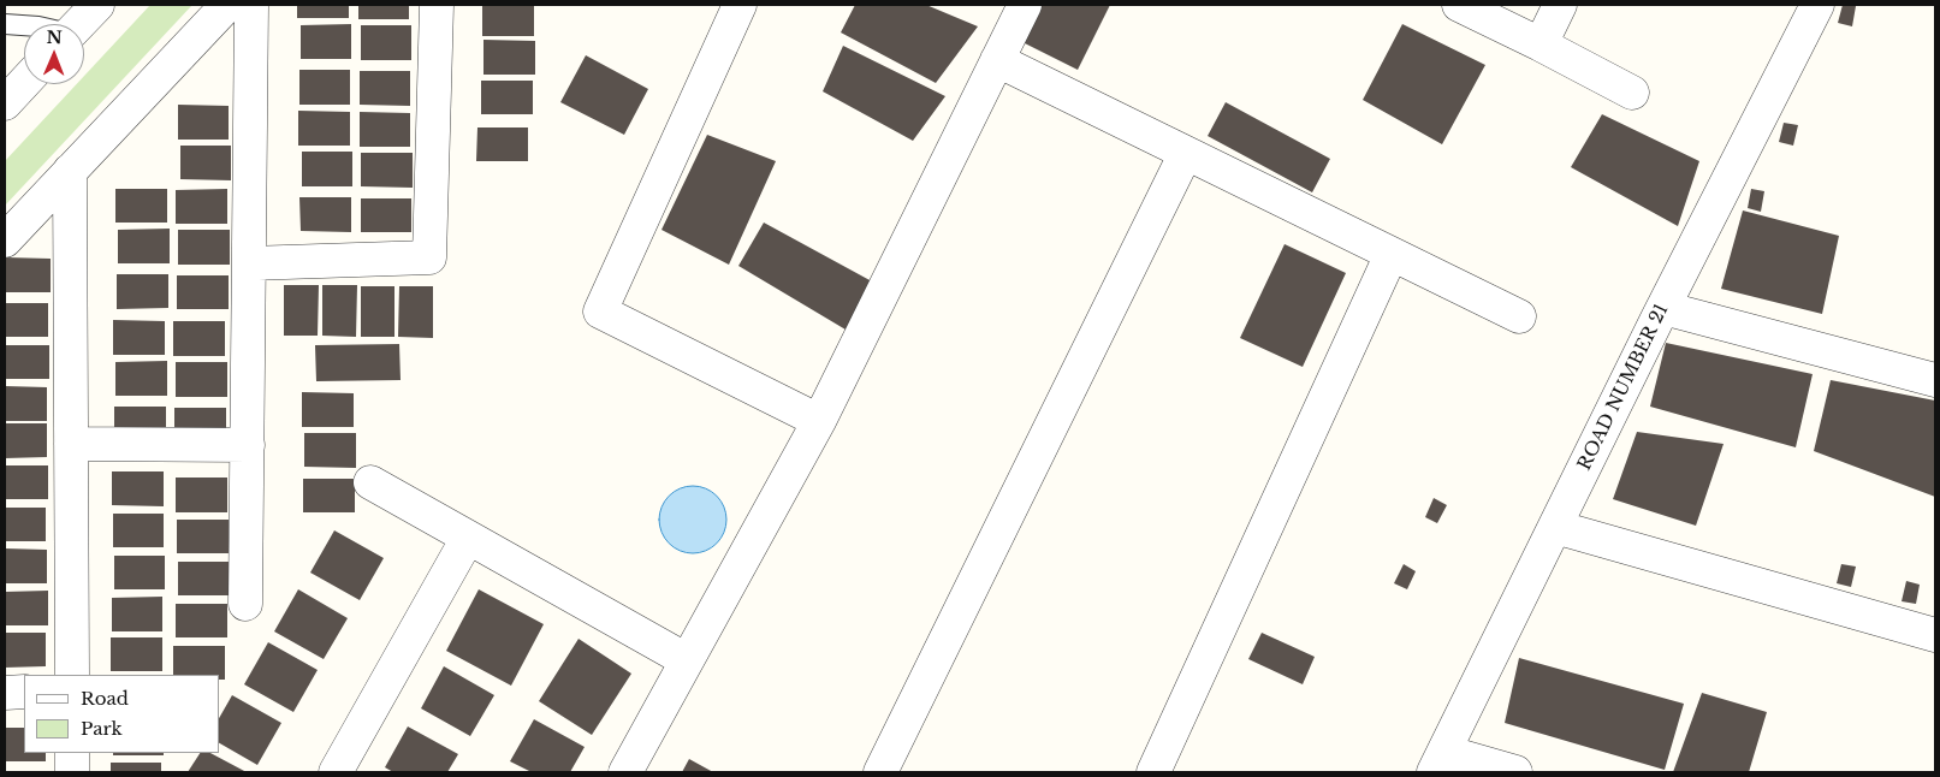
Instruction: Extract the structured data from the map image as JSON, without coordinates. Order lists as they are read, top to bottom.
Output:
{
  "streets": {
    "street": ["ROAD NUMBER 21"]
  },
  "legend": ["Road", "Park"],
  "north": "top"
}
